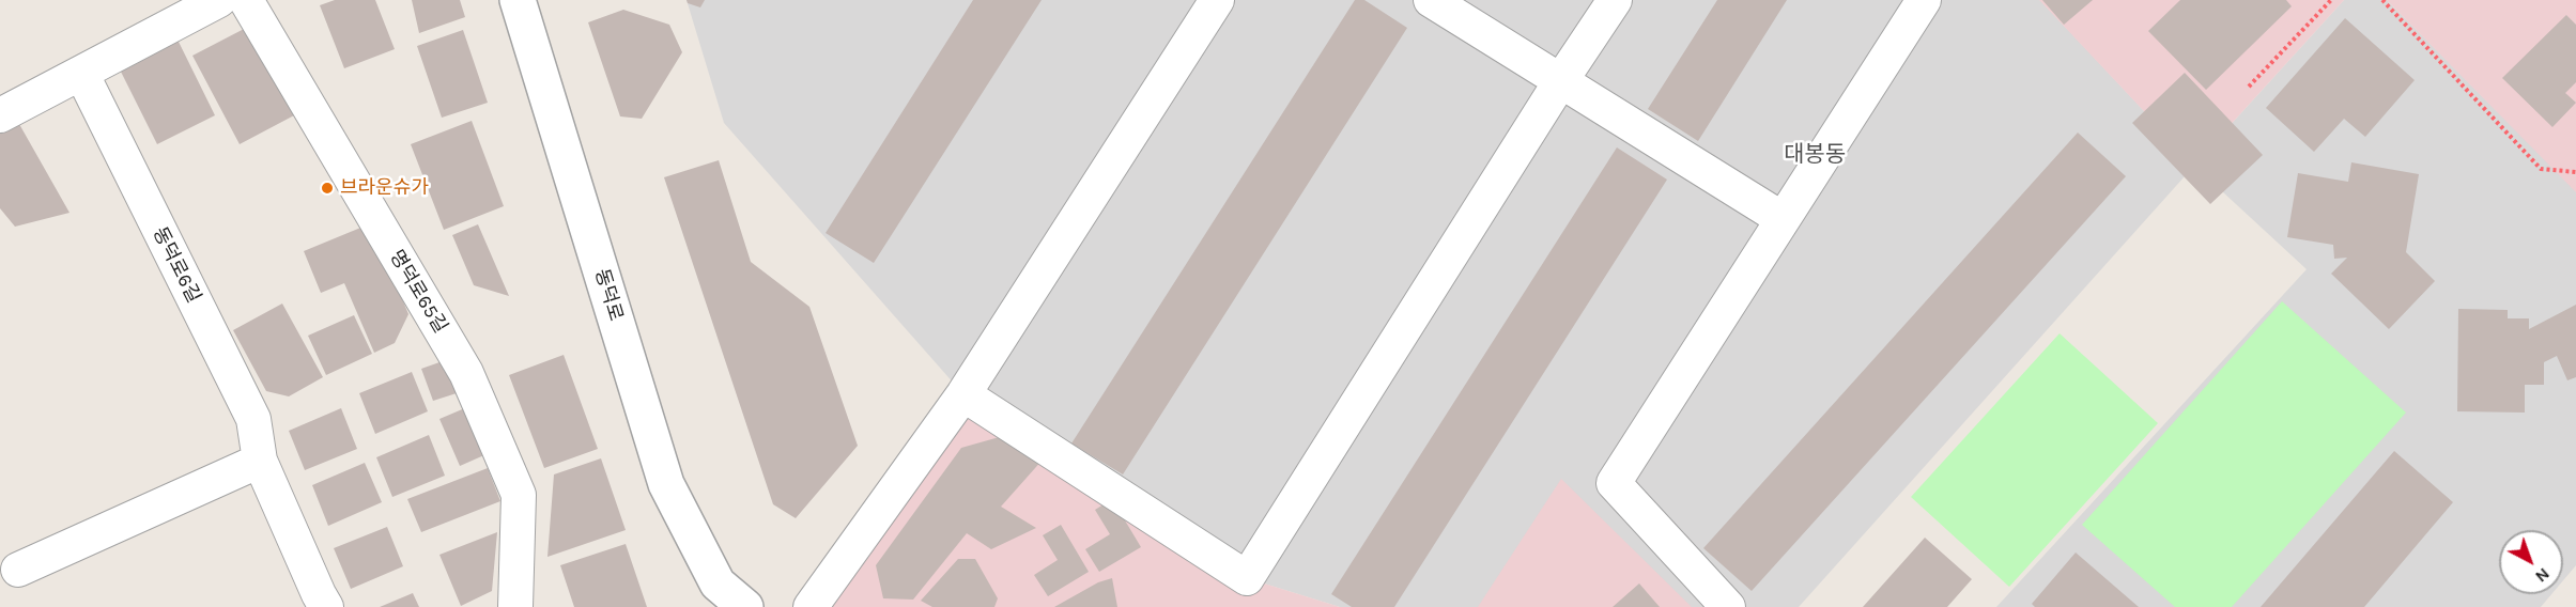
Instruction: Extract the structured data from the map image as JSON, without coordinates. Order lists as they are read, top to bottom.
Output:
{
  "streets": {
    "street": ["동덕로6길", "명덕로65길", "동덕로"]
  },
  "districts": ["대봉동"],
  "places": ["브라운슈가"],
  "north": "bottom right"
}
